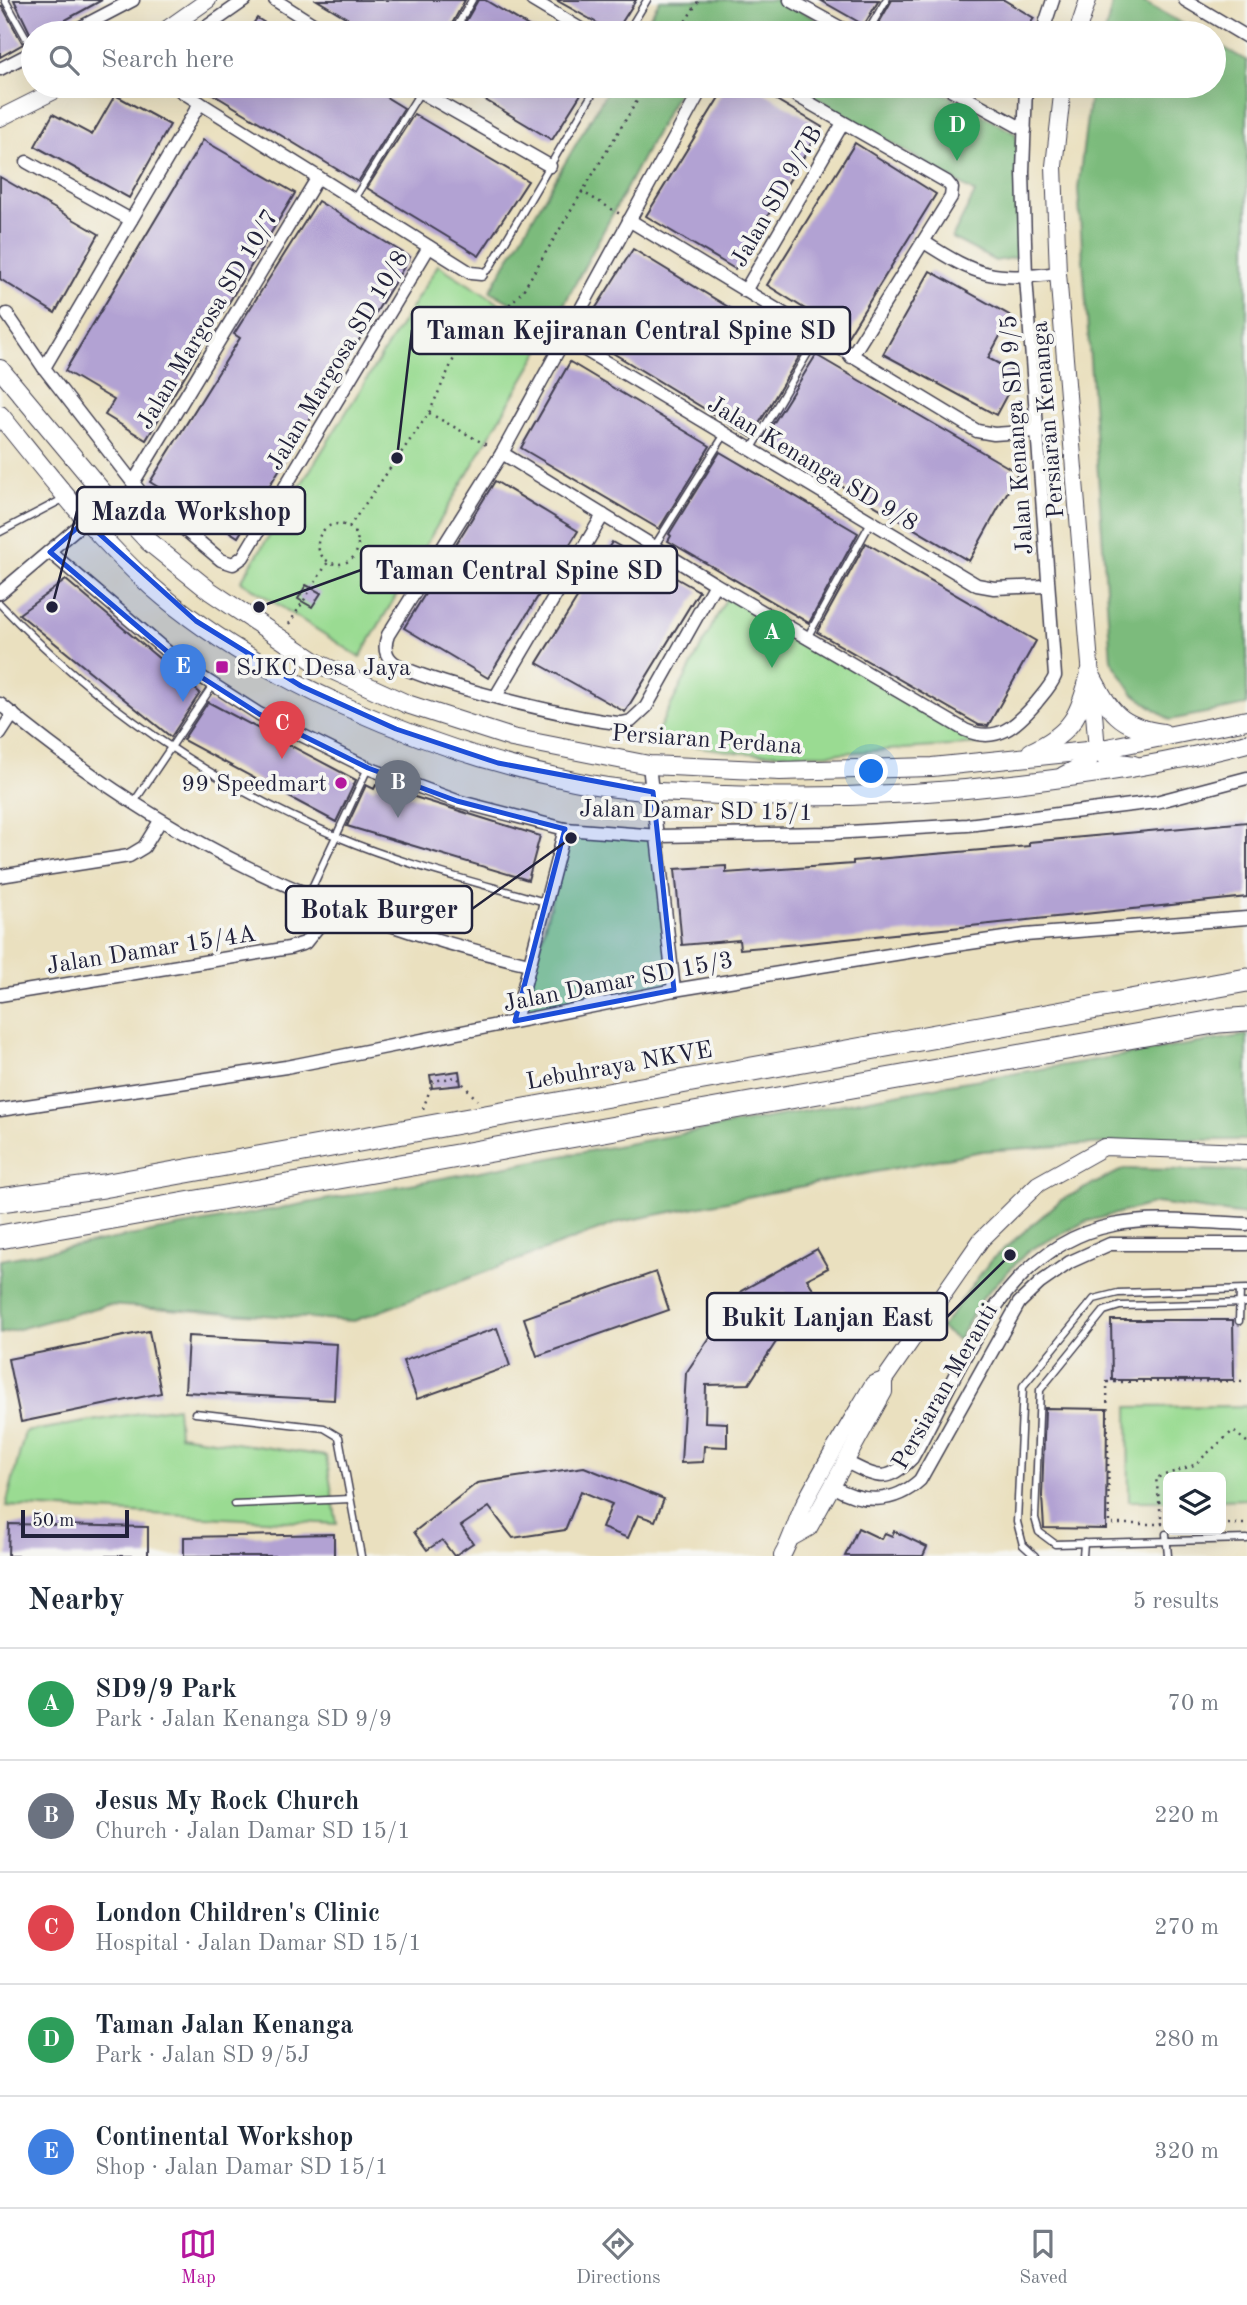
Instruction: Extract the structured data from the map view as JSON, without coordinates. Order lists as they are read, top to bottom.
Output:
{
  "streets": {
    "highway": ["Lebuhraya NKVE"],
    "main road": ["Persiaran Perdana"],
    "street": [
      "Jalan SD 9/7B",
      "Jalan Margosa SD 10/7",
      "Jalan Margosa SD 10/8",
      "Persiaran Kenanga",
      "Jalan Kenanga SD 9/5",
      "Jalan Kenanga SD 9/8",
      "Jalan Damar SD 15/1",
      "Jalan Damar 15/4A",
      "Jalan Damar SD 15/3",
      "Persiaran Meranti"
    ]
  },
  "crossings": [
    ["Jalan Margosa SD 10/7", "Jalan Margosa SD 10/8"],
    ["Persiaran Kenanga", "Persiaran Perdana"],
    ["Jalan Kenanga SD 9/5", "Jalan Kenanga SD 9/8"]
  ],
  "places": {
    "other": [
      "Taman Kejiranan Central Spine SD",
      "Mazda Workshop",
      "Taman Central Spine SD",
      "99 Speedmart",
      "Botak Burger",
      "Bukit Lanjan East"
    ],
    "transit": ["SJKC Desa Jaya"]
  },
  "scale_bar": "50 m",
  "page": {
    "search": "Search here",
    "pins": [
      "D",
      "A",
      "E",
      "C",
      "B"
    ],
    "scale": "50 m",
    "heading": ["Nearby", "5 results"],
    "list": [
      {
        "mark": "A",
        "name": "SD9/9 Park",
        "note": "Park · Jalan Kenanga SD 9/9",
        "value": "70 m"
      },
      {
        "mark": "B",
        "name": "Jesus My Rock Church",
        "note": "Church · Jalan Damar SD 15/1",
        "value": "220 m"
      },
      {
        "mark": "C",
        "name": "London Children's Clinic",
        "note": "Hospital · Jalan Damar SD 15/1",
        "value": "270 m"
      },
      {
        "mark": "D",
        "name": "Taman Jalan Kenanga",
        "note": "Park · Jalan SD 9/5J",
        "value": "280 m"
      },
      {
        "mark": "E",
        "name": "Continental Workshop",
        "note": "Shop · Jalan Damar SD 15/1",
        "value": "320 m"
      }
    ],
    "nav": ["Map", "Directions", "Saved"]
  }
}
